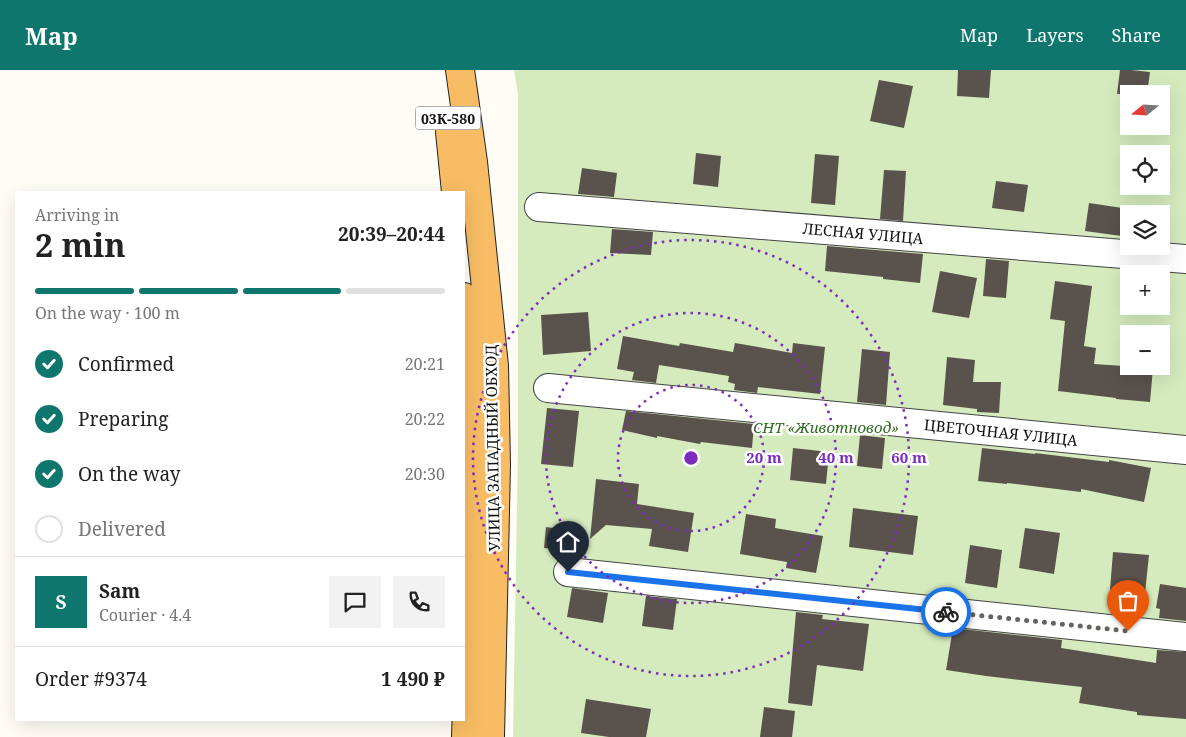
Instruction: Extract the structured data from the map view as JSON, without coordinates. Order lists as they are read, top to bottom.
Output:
{
  "streets": {
    "highway": ["03К-580", "УЛИЦА ЗАПАДНЫЙ ОБХОД"],
    "street": ["ЛЕСНАЯ УЛИЦА", "ЦВЕТОЧНАЯ УЛИЦА"]
  },
  "parks": ["СНТ «Животновод»"],
  "north": "left",
  "page": {
    "header": "Map",
    "nav": ["Map", "Layers", "Share"],
    "map_buttons": ["+", "−"],
    "heading": ["2 min", "Arriving in", "20:39–20:44"],
    "panel": [
      "Sam",
      "Courier · 4.4",
      "Order #9374",
      "1 490 ₽"
    ],
    "bar": "On the way · 100 m",
    "list": [
      ["Confirmed", "20:21"],
      ["Preparing", "20:22"],
      ["On the way", "20:30"],
      "Delivered"
    ],
    "round": "S"
  },
  "rings": ["20 m", "40 m", "60 m"]
}
